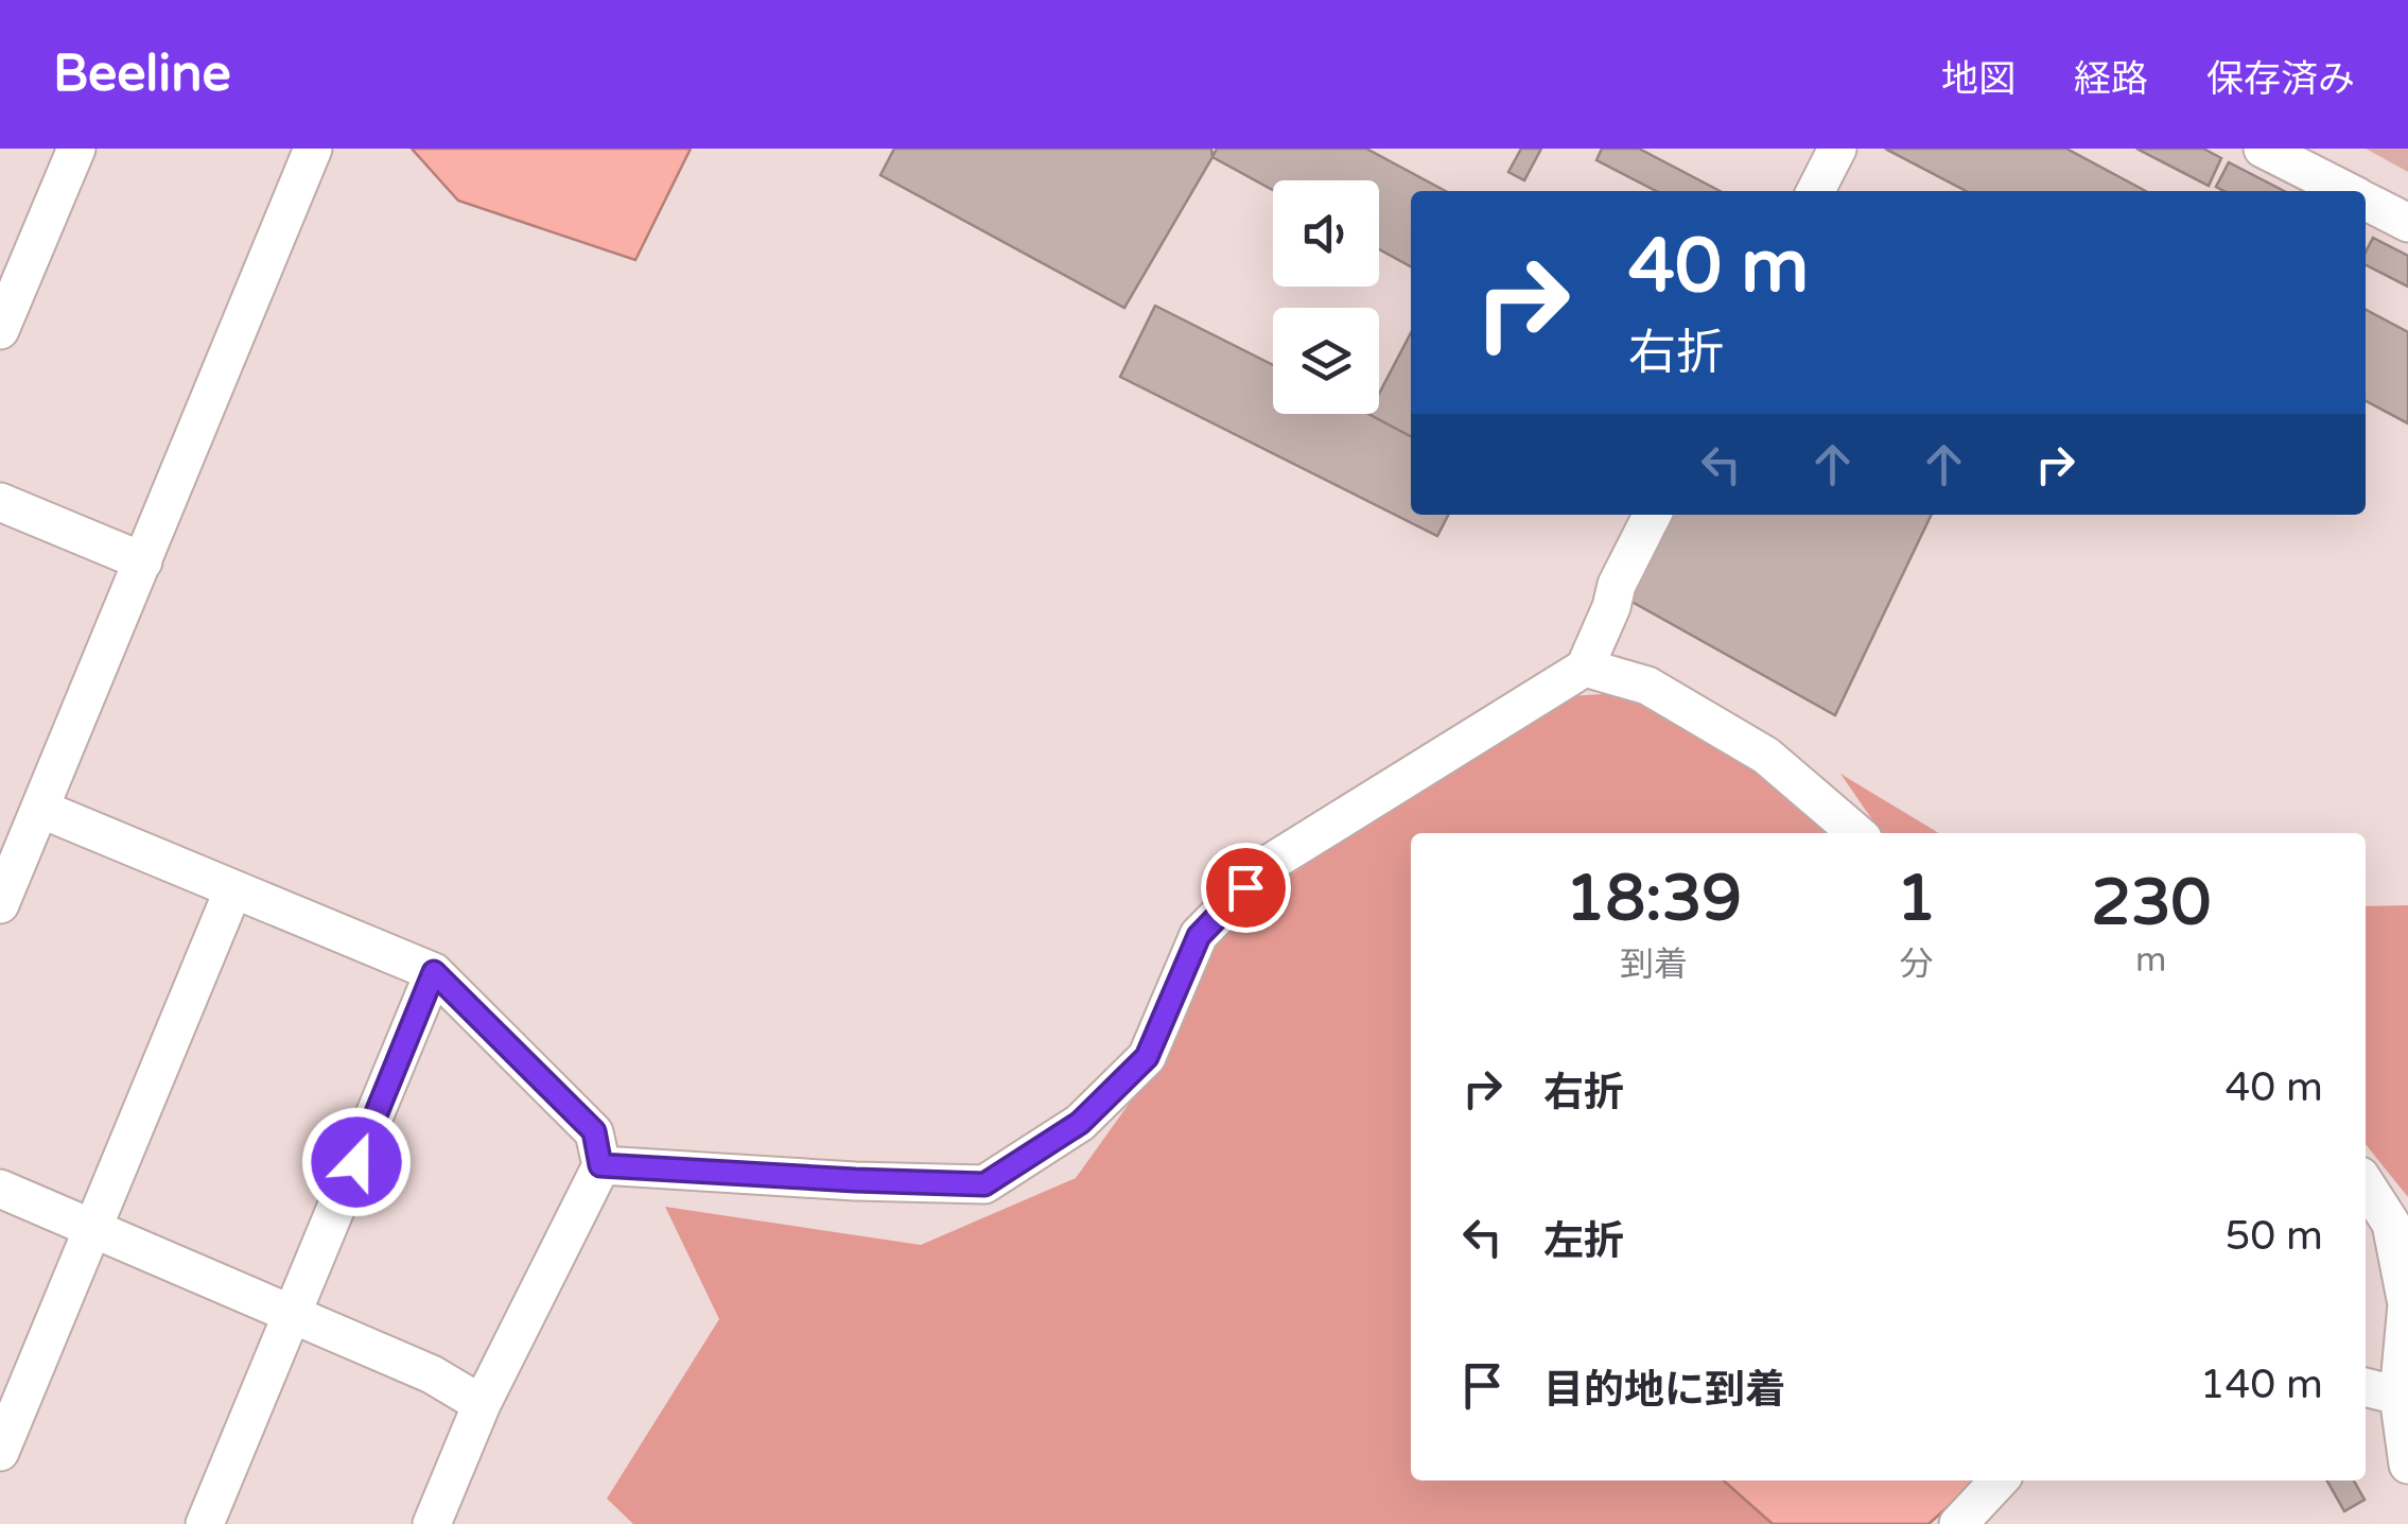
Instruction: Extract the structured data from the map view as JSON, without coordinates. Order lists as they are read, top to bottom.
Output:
{
  "page": {
    "header": "Beeline",
    "nav": ["地図", "経路", "保存済み"],
    "turn": ["40 m", "右折"],
    "eta": [
      "18:39",
      "到着",
      "1",
      "分",
      "230",
      "m"
    ],
    "list": [
      {
        "name": "右折",
        "value": "40 m"
      },
      {
        "name": "左折",
        "value": "50 m"
      },
      {
        "name": "目的地に到着",
        "value": "140 m"
      }
    ]
  }
}
